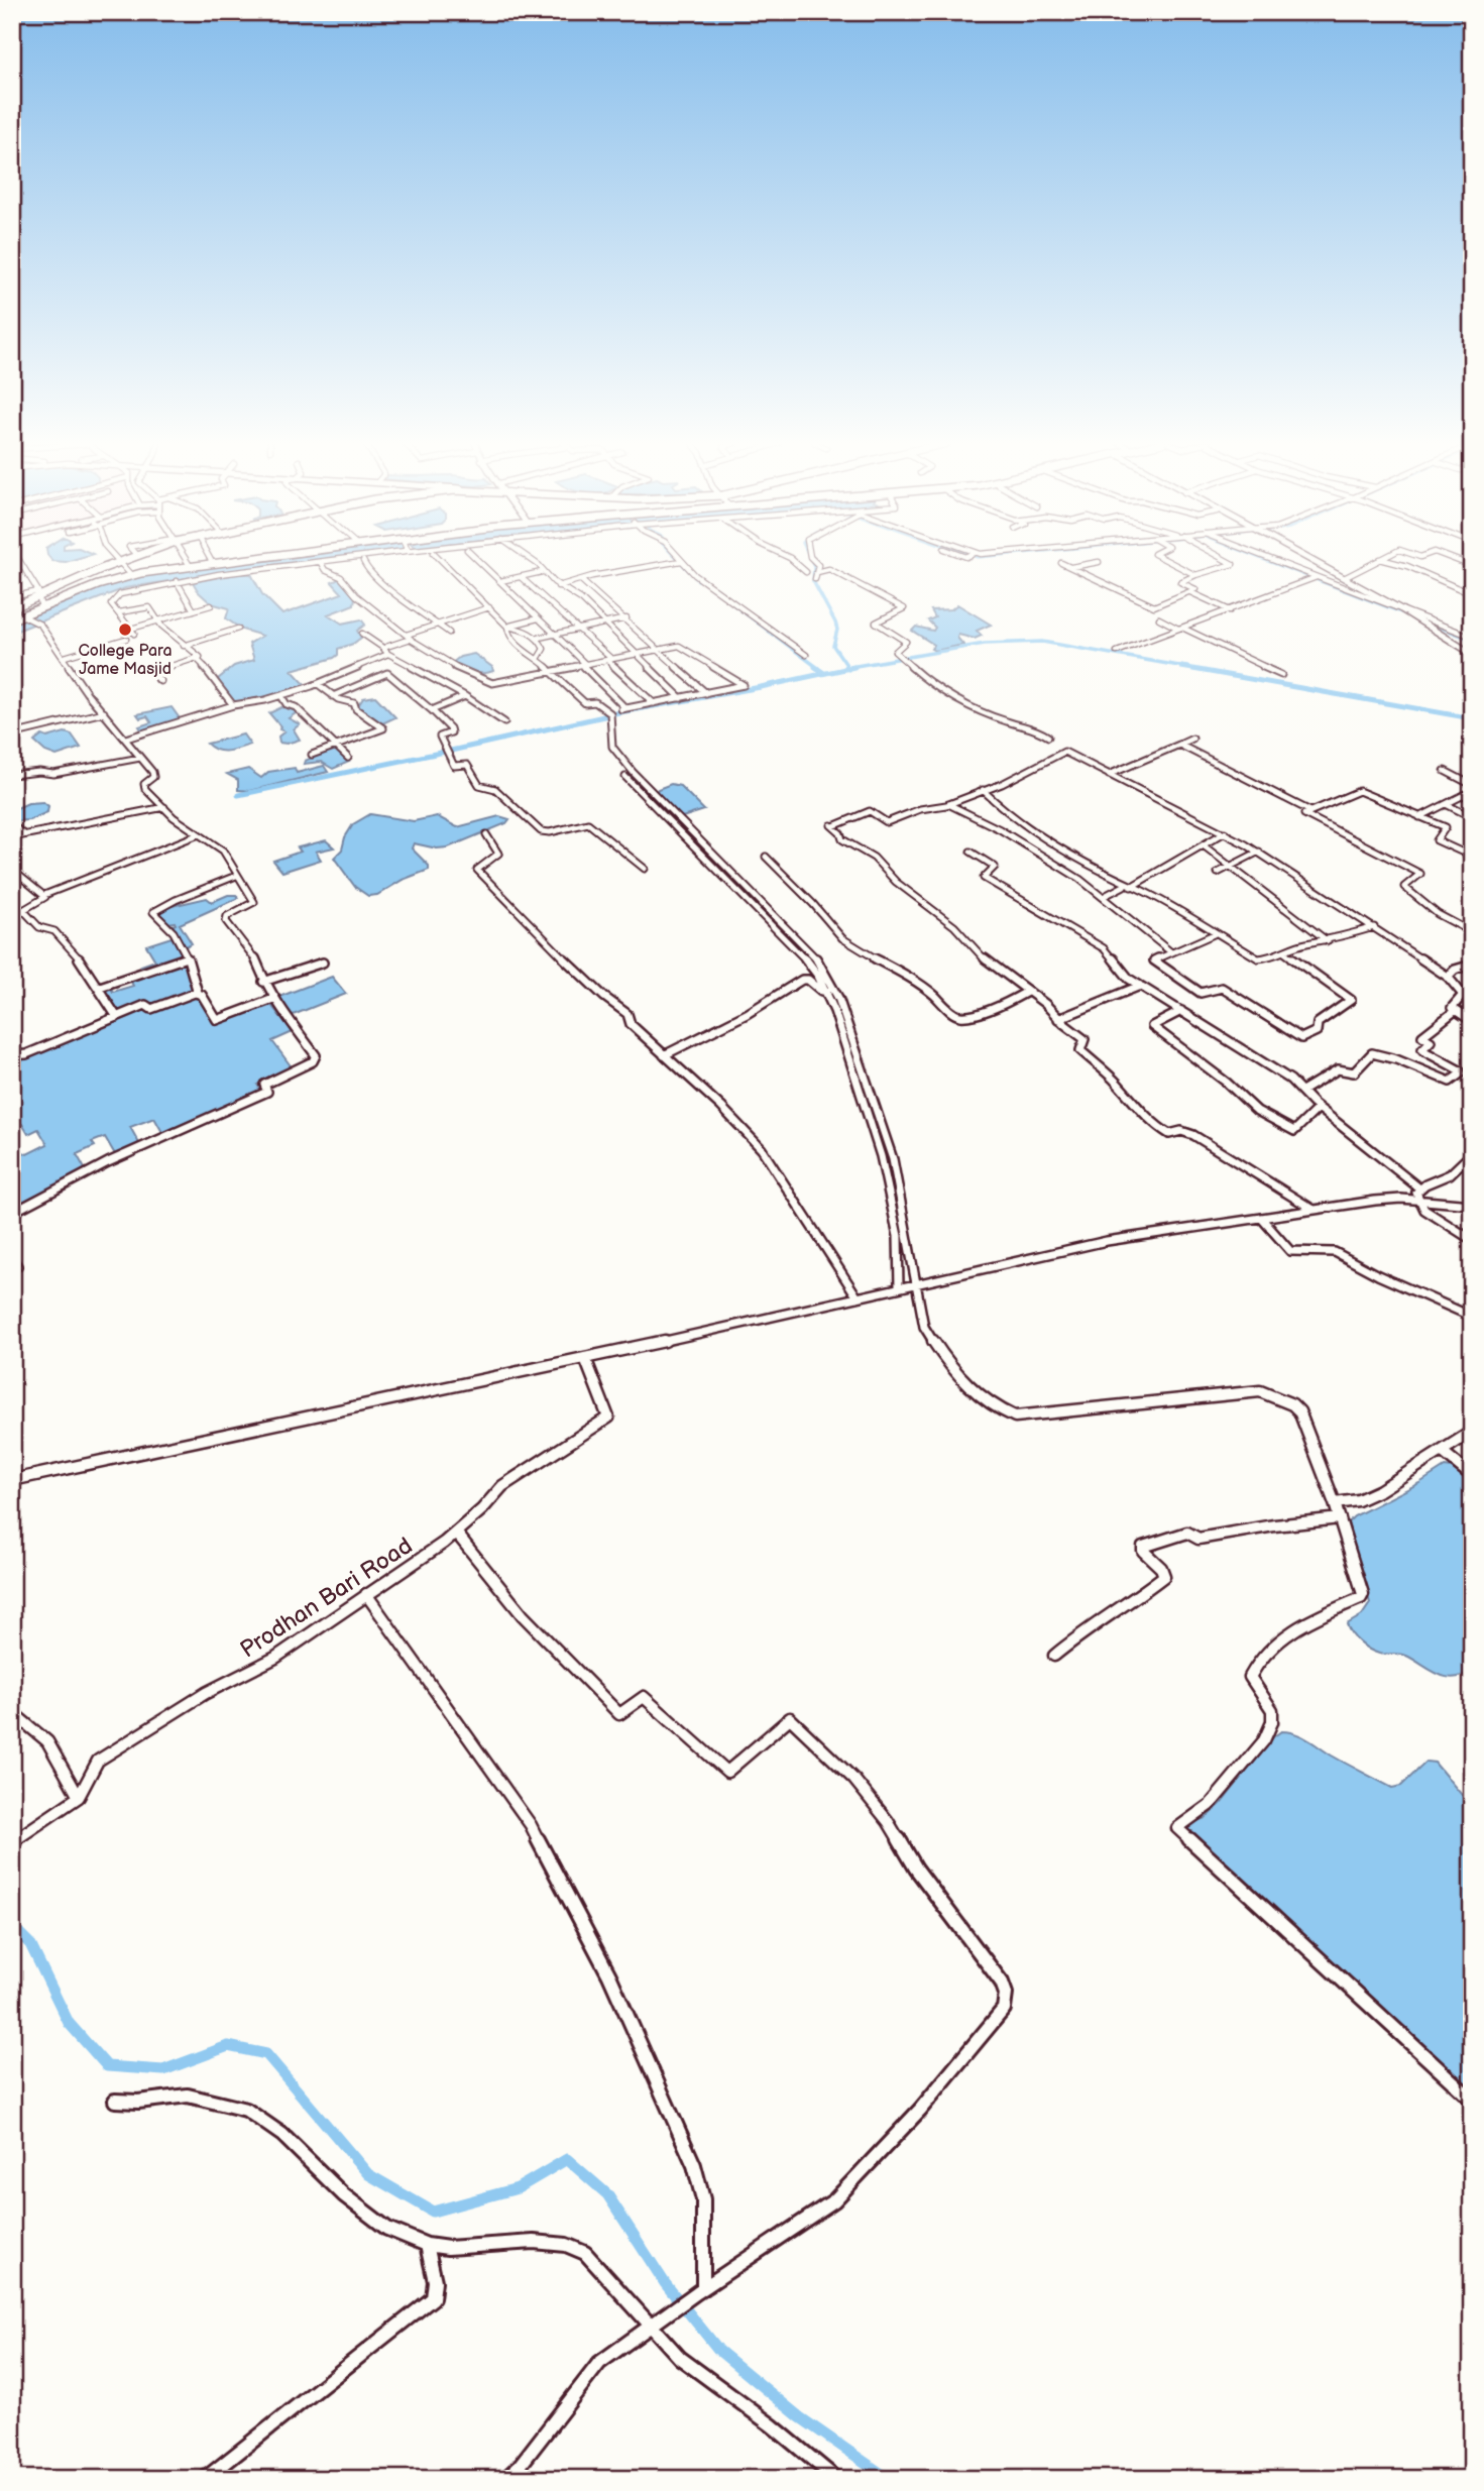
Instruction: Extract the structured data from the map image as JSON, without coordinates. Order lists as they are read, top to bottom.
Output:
{
  "streets": {
    "street": ["Prodhan Bari Road"]
  },
  "places": ["College Para Jame Masjid"]
}
